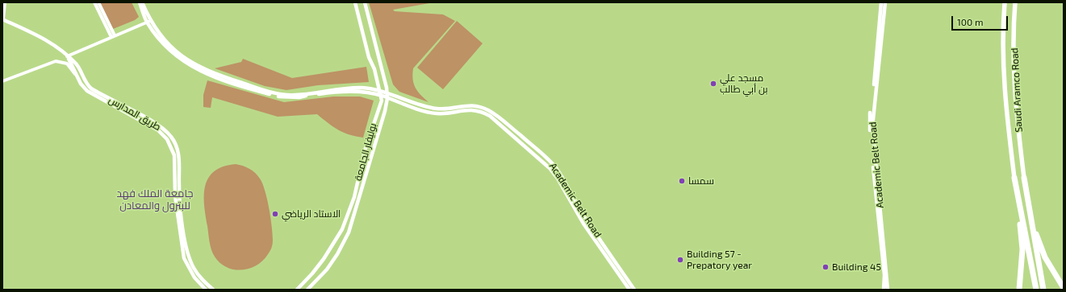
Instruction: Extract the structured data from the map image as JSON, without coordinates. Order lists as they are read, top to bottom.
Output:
{
  "streets": {
    "main road": ["Saudi Aramco Road"],
    "street": ["طريق المدارس", "بوليفار الجامعة", "Academic Belt Road"]
  },
  "crossings": [
    ["بوليفار الجامعة", "Academic Belt Road"]
  ],
  "districts": ["جامعة الملك فهد للبترول والمعادن"],
  "places": [
    "مسجد علي بن أبي طالب",
    "سمسا",
    "الاستاد الرياضي",
    "Building 57 - Prepatory year",
    "Building 45"
  ],
  "scale_bar": "100 m"
}
